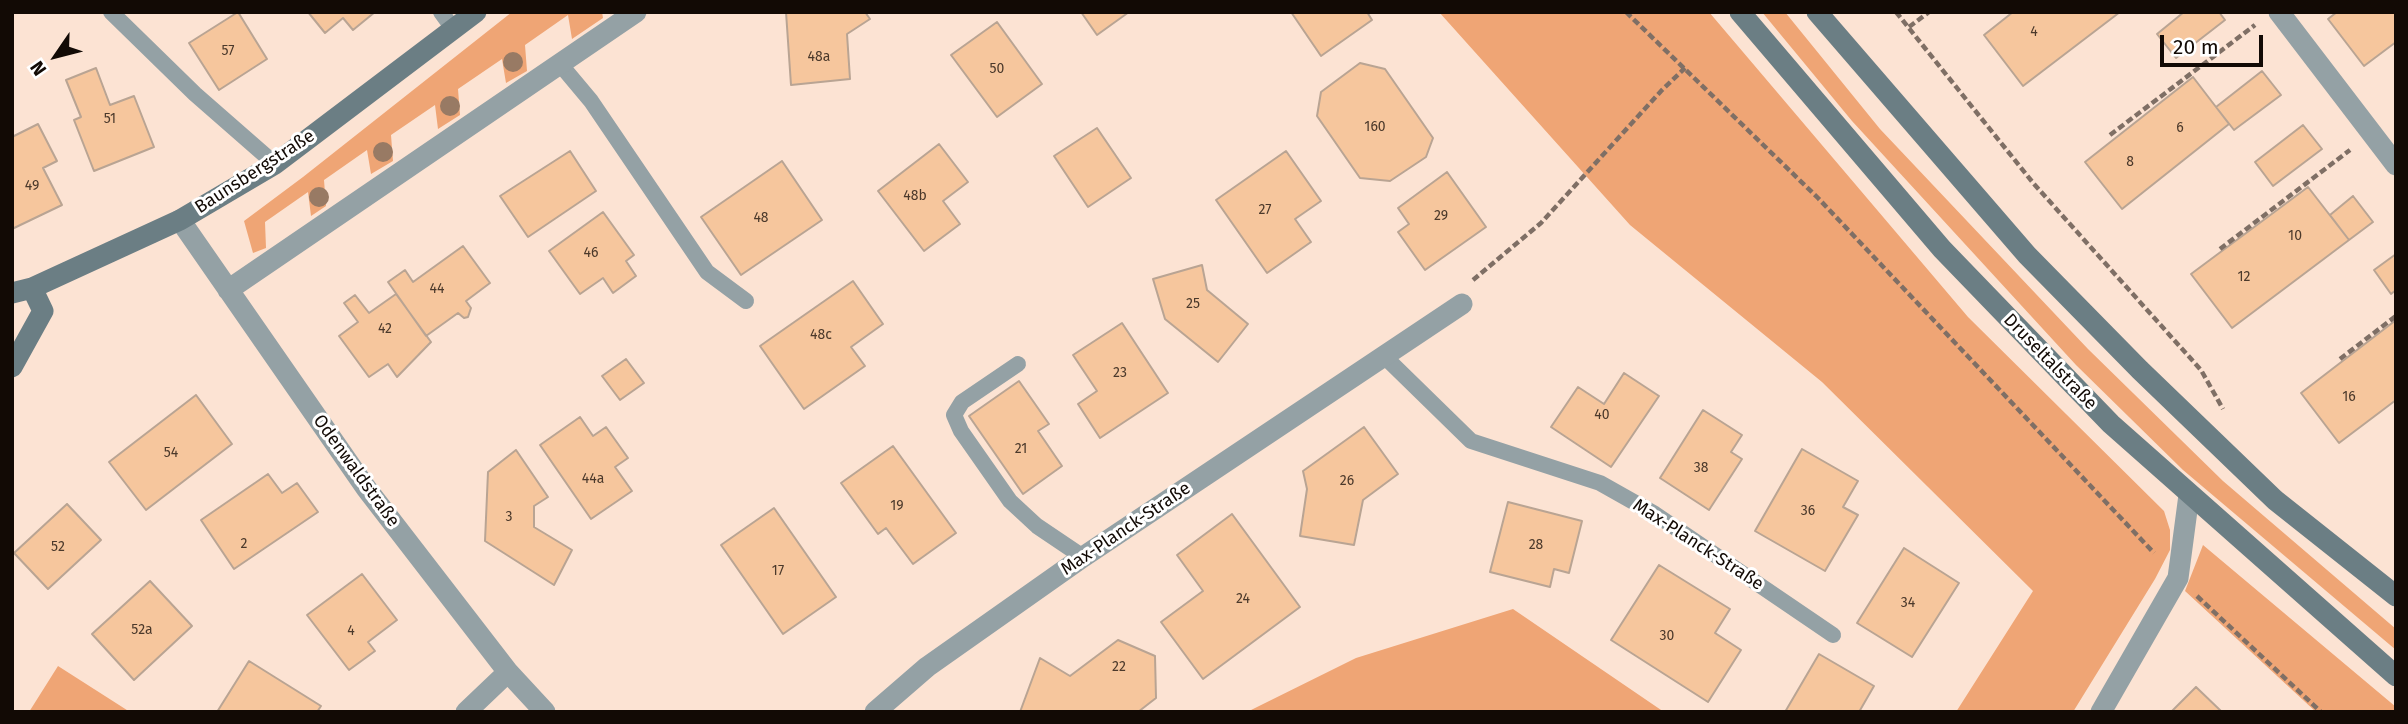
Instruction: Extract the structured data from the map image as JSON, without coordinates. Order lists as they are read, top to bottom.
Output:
{
  "streets": {
    "main road": ["Baunsbergstraße", "Druseltalstraße"],
    "street": ["Odenwaldstraße", "Max-Planck-Straße"]
  },
  "crossings": [
    ["Baunsbergstraße", "Odenwaldstraße"]
  ],
  "house_numbers": [
    "4",
    "57",
    "48a",
    "50",
    "51",
    "160",
    "6",
    "8",
    "49",
    "48b",
    "27",
    "29",
    "48",
    "10",
    "46",
    "12",
    "44",
    "25",
    "42",
    "48c",
    "23",
    "16",
    "40",
    "21",
    "54",
    "38",
    "44a",
    "26",
    "19",
    "36",
    "3",
    "2",
    "28",
    "52",
    "17",
    "24",
    "34",
    "52a",
    "4",
    "30",
    "22"
  ],
  "scale_bar": "20 m",
  "north": "bottom left"
}
